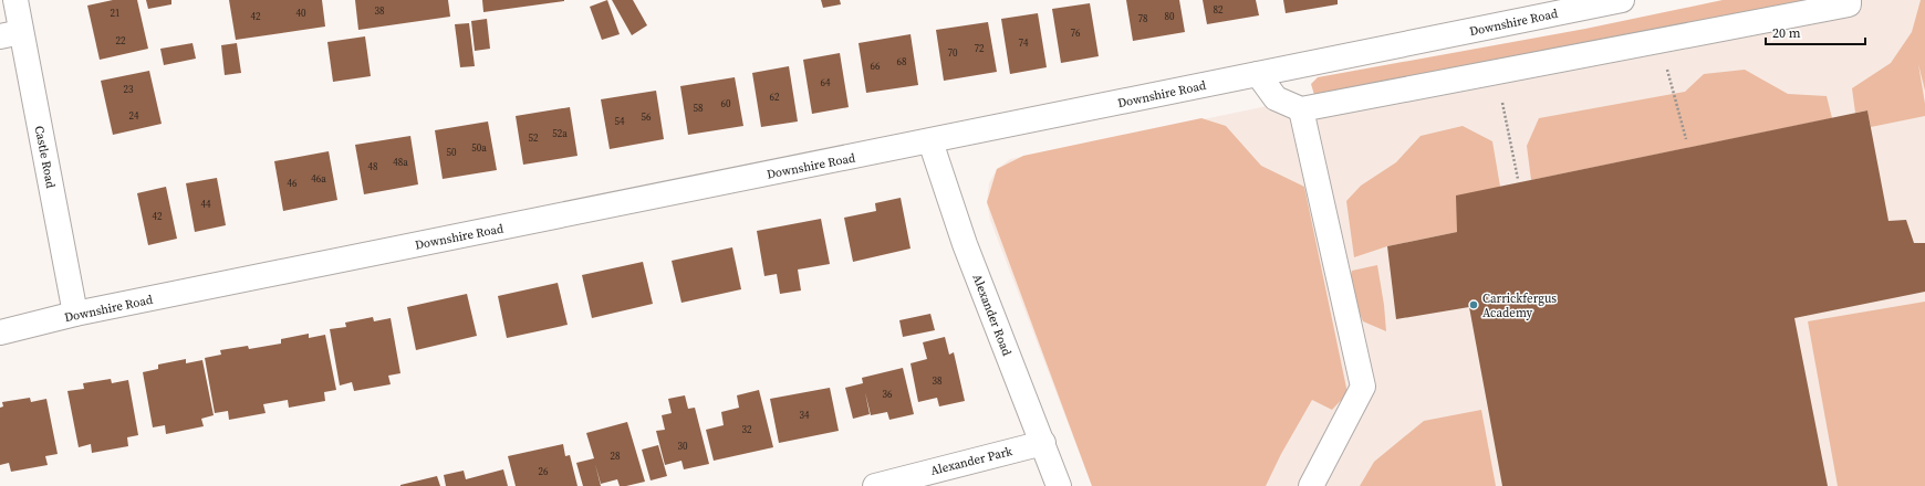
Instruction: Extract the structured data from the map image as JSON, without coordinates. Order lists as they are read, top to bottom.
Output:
{
  "streets": {
    "street": [
      "Downshire Road",
      "Castle Road",
      "Alexander Road",
      "Alexander Park"
    ]
  },
  "crossings": [
    ["Downshire Road", "Castle Road"],
    ["Downshire Road", "Alexander Road"],
    ["Alexander Road", "Alexander Park"]
  ],
  "places": ["Carrickfergus Academy"],
  "house_numbers": [
    "82",
    "38",
    "21",
    "40",
    "42",
    "80",
    "78",
    "76",
    "22",
    "74",
    "72",
    "70",
    "68",
    "66",
    "64",
    "23",
    "62",
    "60",
    "58",
    "24",
    "56",
    "54",
    "52a",
    "52",
    "50a",
    "50",
    "48a",
    "48",
    "46a",
    "46",
    "44",
    "42",
    "38",
    "36",
    "34",
    "32",
    "30",
    "28",
    "26"
  ],
  "scale_bar": "20 m"
}
